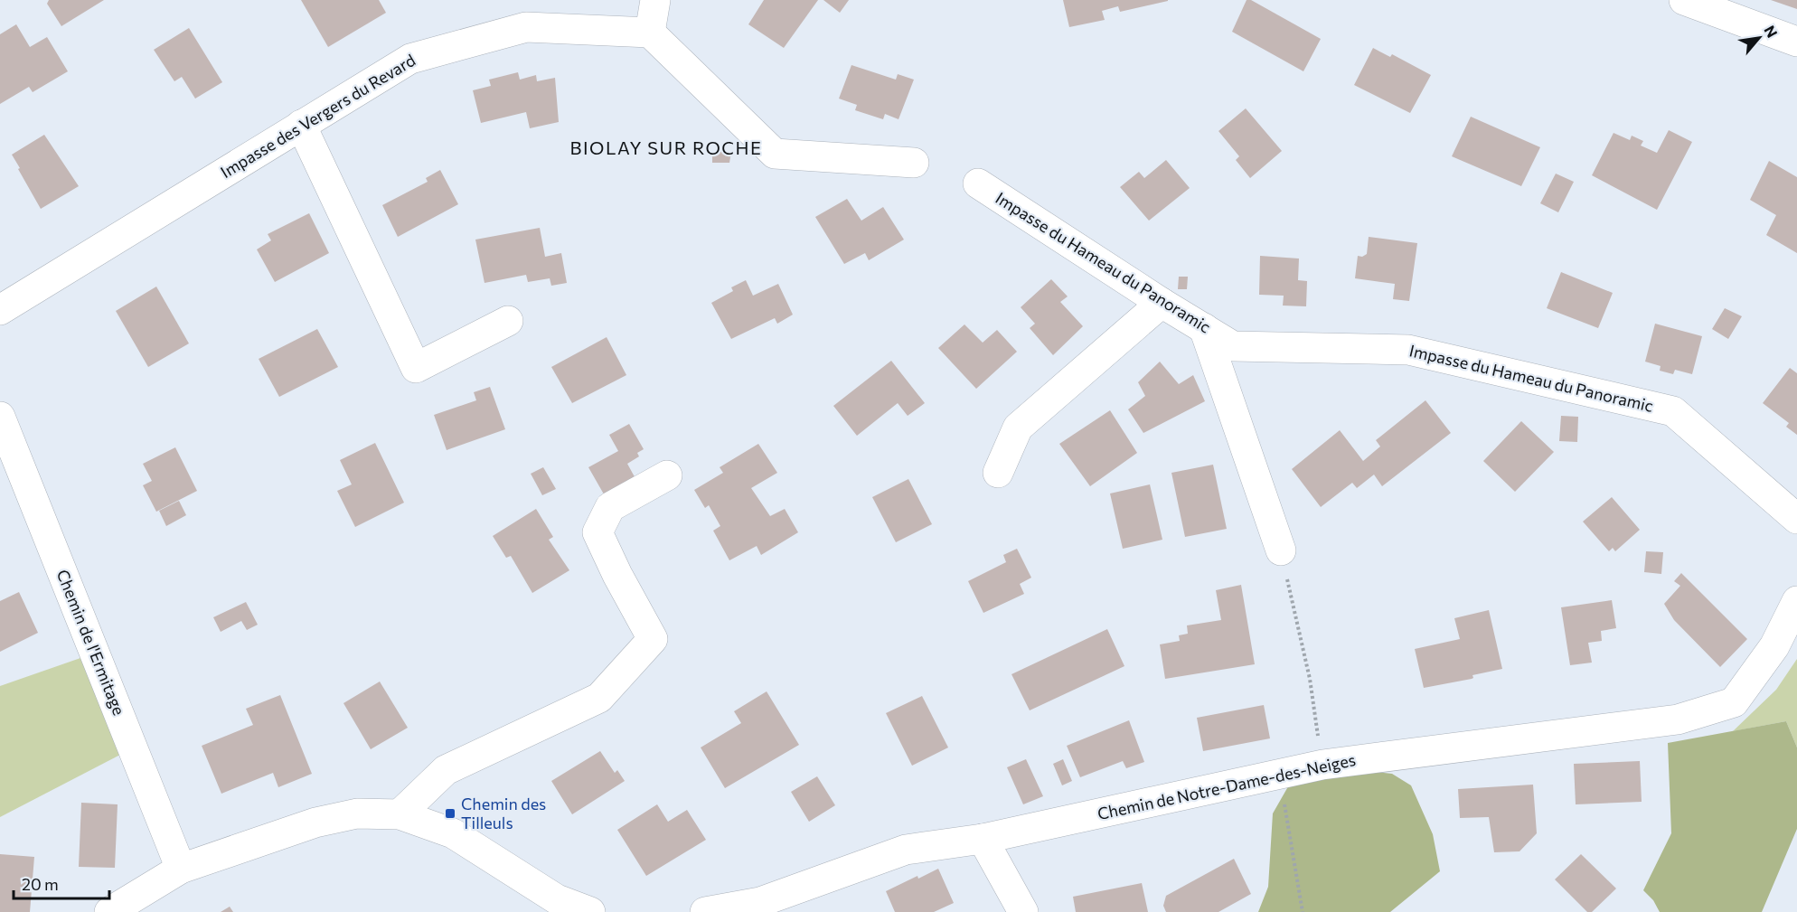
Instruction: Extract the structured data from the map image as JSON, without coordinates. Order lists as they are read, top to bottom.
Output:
{
  "streets": {
    "street": [
      "Impasse des Vergers du Revard",
      "Impasse du Hameau du Panoramic",
      "Chemin de l'Ermitage",
      "Chemin de Notre-Dame-des-Neiges"
    ]
  },
  "districts": ["BIOLAY SUR ROCHE"],
  "places": {
    "transit": ["Chemin des Tilleuls"]
  },
  "scale_bar": "20 m",
  "north": "top right"
}
